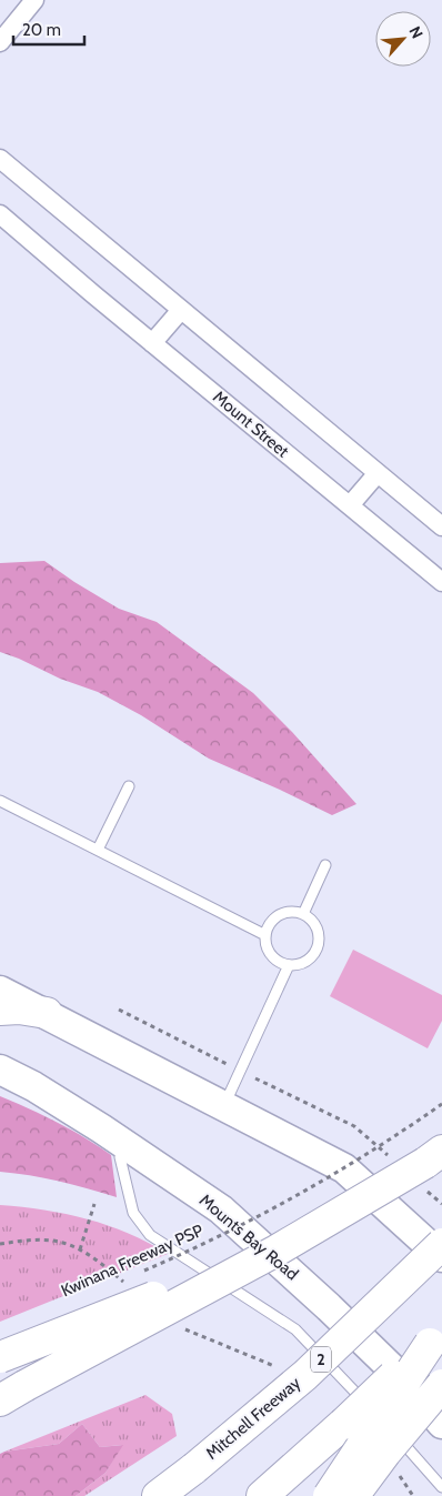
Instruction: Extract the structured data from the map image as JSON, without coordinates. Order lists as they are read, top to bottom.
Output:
{
  "streets": {
    "highway": ["2", "Mitchell Freeway"],
    "main road": ["Mounts Bay Road"],
    "street": ["Mount Street"],
    "path": ["Kwinana Freeway PSP"]
  },
  "scale_bar": "20 m",
  "north": "top right"
}
